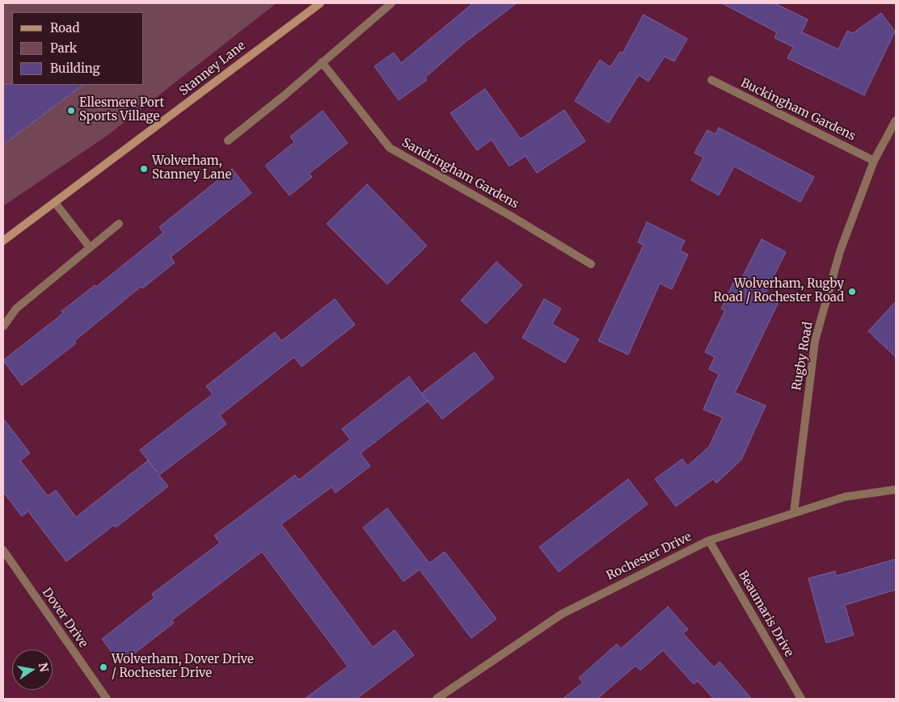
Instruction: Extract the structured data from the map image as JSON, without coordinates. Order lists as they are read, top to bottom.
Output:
{
  "streets": {
    "main road": ["Stanney Lane"],
    "street": [
      "Buckingham Gardens",
      "Sandringham Gardens",
      "Rugby Road",
      "Rochester Drive",
      "Beaumaris Drive",
      "Dover Drive"
    ]
  },
  "crossings": [
    ["Buckingham Gardens", "Rugby Road"],
    ["Rugby Road", "Rochester Drive"],
    ["Rochester Drive", "Beaumaris Drive"]
  ],
  "places": [
    "Ellesmere Port Sports Village",
    "Wolverham, Stanney Lane",
    "Wolverham, Rugby Road / Rochester Road",
    "Wolverham, Dover Drive / Rochester Drive"
  ],
  "legend": ["Road", "Park", "Building"],
  "north": "right"
}
